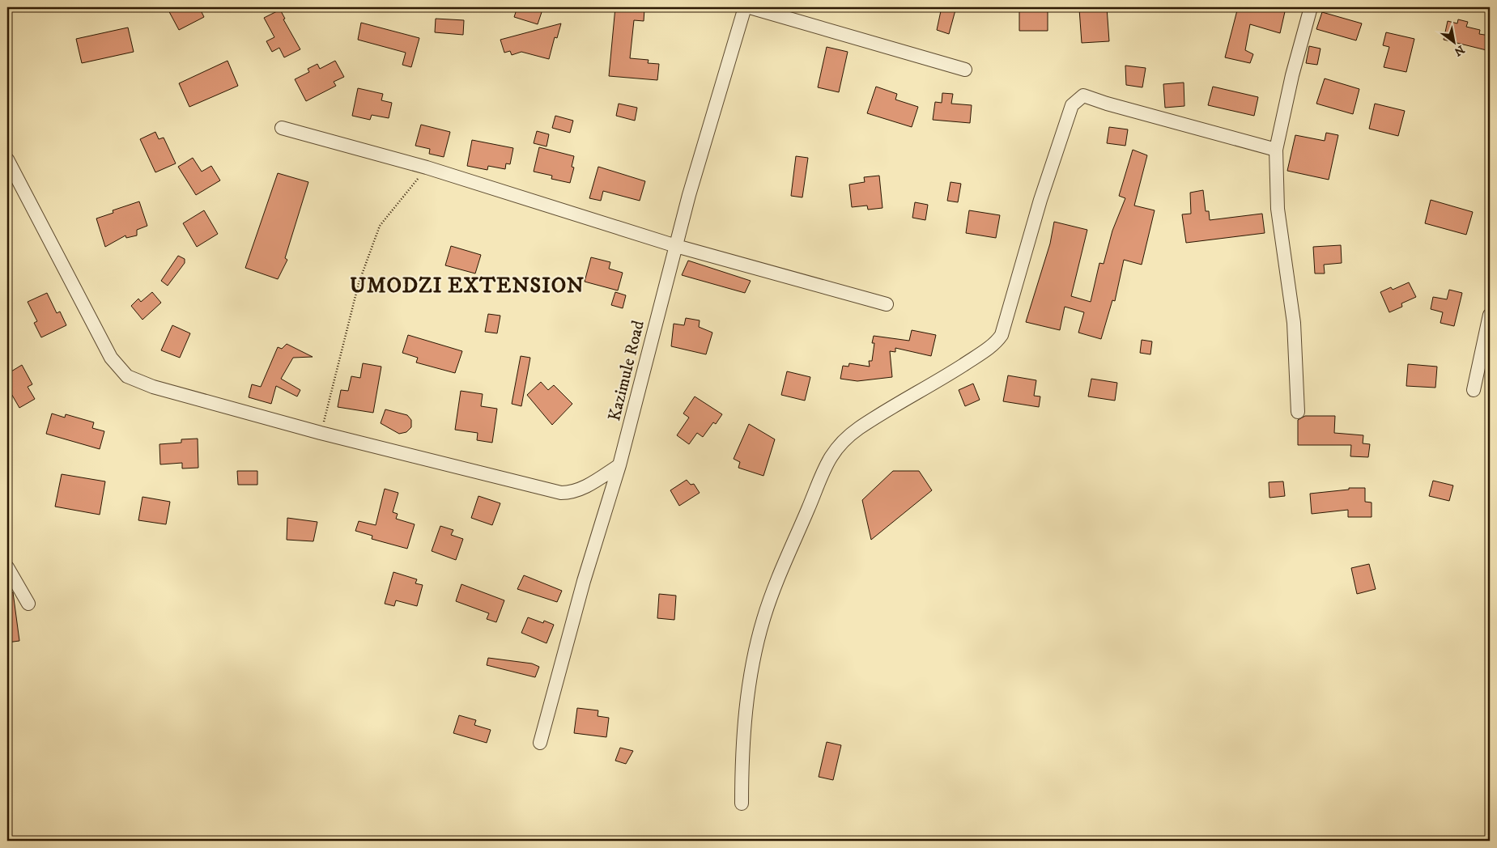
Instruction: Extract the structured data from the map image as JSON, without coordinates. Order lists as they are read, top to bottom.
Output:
{
  "streets": {
    "street": ["Kazimule Road"]
  },
  "districts": ["UMODZI EXTENSION"],
  "north": "bottom right"
}
